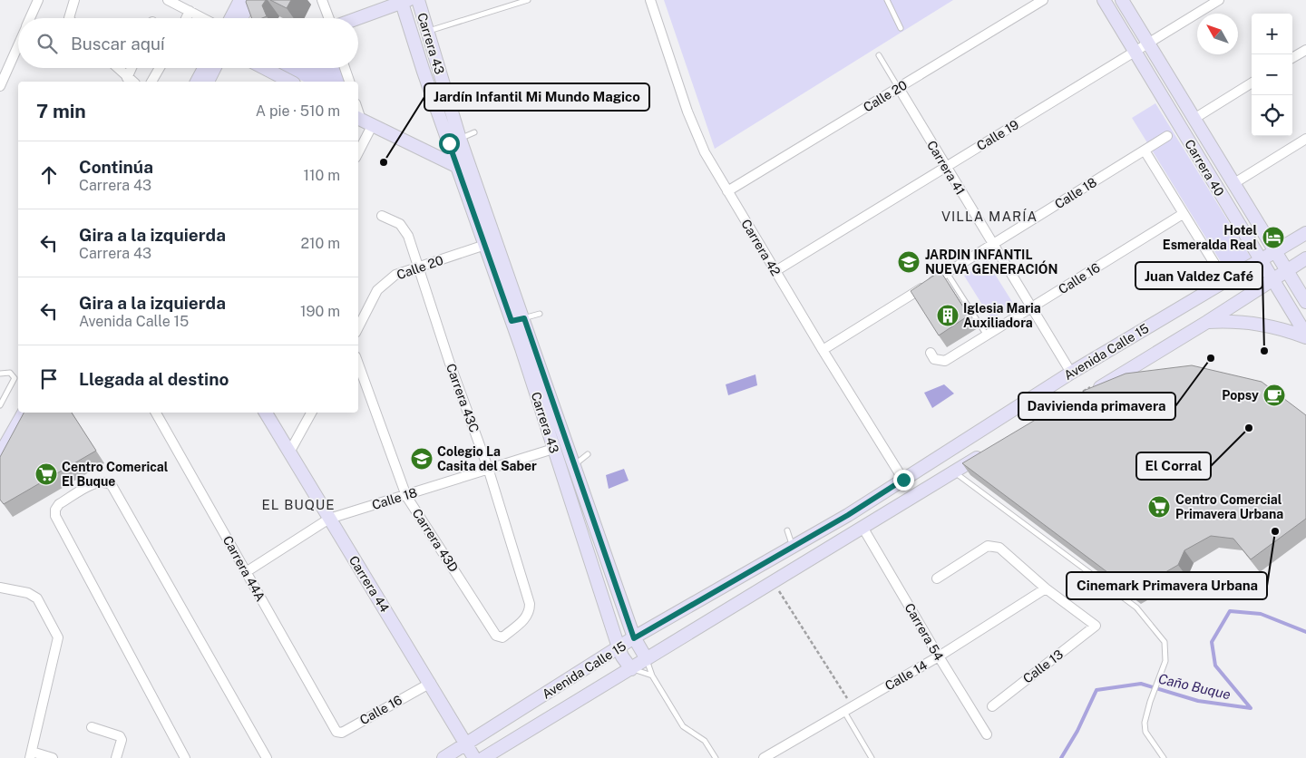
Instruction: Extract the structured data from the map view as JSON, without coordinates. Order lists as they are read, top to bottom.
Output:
{
  "streets": {
    "street": [
      "Carrera 43",
      "Calle 20",
      "Calle 19",
      "Carrera 41",
      "Carrera 40",
      "Calle 18",
      "Carrera 42",
      "Calle 16",
      "Avenida Calle 15",
      "Carrera 43C",
      "Carrera 43D",
      "Carrera 44A",
      "Carrera 44",
      "Carrera 54",
      "Calle 13",
      "Calle 14"
    ]
  },
  "crossings": [
    ["Carrera 43", "Calle 20"],
    ["Carrera 43", "Calle 18"],
    ["Carrera 43", "Avenida Calle 15"],
    ["Calle 20", "Carrera 41"],
    ["Calle 20", "Carrera 42"],
    ["Calle 20", "Carrera 43C"],
    ["Calle 19", "Carrera 41"],
    ["Calle 19", "Carrera 40"],
    ["Calle 19", "Carrera 42"],
    ["Carrera 41", "Calle 18"],
    ["Carrera 41", "Calle 16"],
    ["Carrera 41", "Avenida Calle 15"],
    ["Carrera 40", "Avenida Calle 15"],
    ["Calle 18", "Carrera 42"],
    ["Calle 18", "Carrera 43C"],
    ["Calle 18", "Carrera 43D"],
    ["Calle 18", "Carrera 44A"],
    ["Calle 18", "Carrera 44"],
    ["Carrera 42", "Avenida Calle 15"],
    ["Calle 16", "Carrera 44A"],
    ["Calle 16", "Carrera 44"],
    ["Avenida Calle 15", "Carrera 44"],
    ["Avenida Calle 15", "Carrera 54"],
    ["Carrera 43C", "Carrera 43D"],
    ["Carrera 54", "Calle 14"],
    ["Calle 13", "Calle 14"]
  ],
  "districts": ["VILLA MARÍA", "EL BUQUE"],
  "water": ["Caño Buque"],
  "places": {
    "other": [
      "Jardín Infantil Mi Mundo Magico",
      "Juan Valdez Café",
      "Davivienda primavera",
      "El Corral",
      "Cinemark Primavera Urbana"
    ],
    "hotel": ["Hotel Esmeralda Real"],
    "school or university": ["JARDIN INFANTIL NUEVA GENERACIÓN", "Colegio La Casita del Saber"],
    "building": ["Iglesia Maria Auxiliadora"],
    "cafe": ["Popsy"],
    "supermarket": ["Centro Comerical El Buque", "Centro Comercial Primavera Urbana"]
  },
  "north": "top left",
  "page": {
    "map_buttons": ["+", "−"],
    "search": "Buscar aquí",
    "heading": ["7 min", "A pie · 510 m"],
    "list": [
      ["Continúa", "Carrera 43", "110 m"],
      ["Gira a la izquierda", "Carrera 43", "210 m"],
      ["Gira a la izquierda", "Avenida Calle 15", "190 m"],
      "Llegada al destino"
    ]
  }
}
